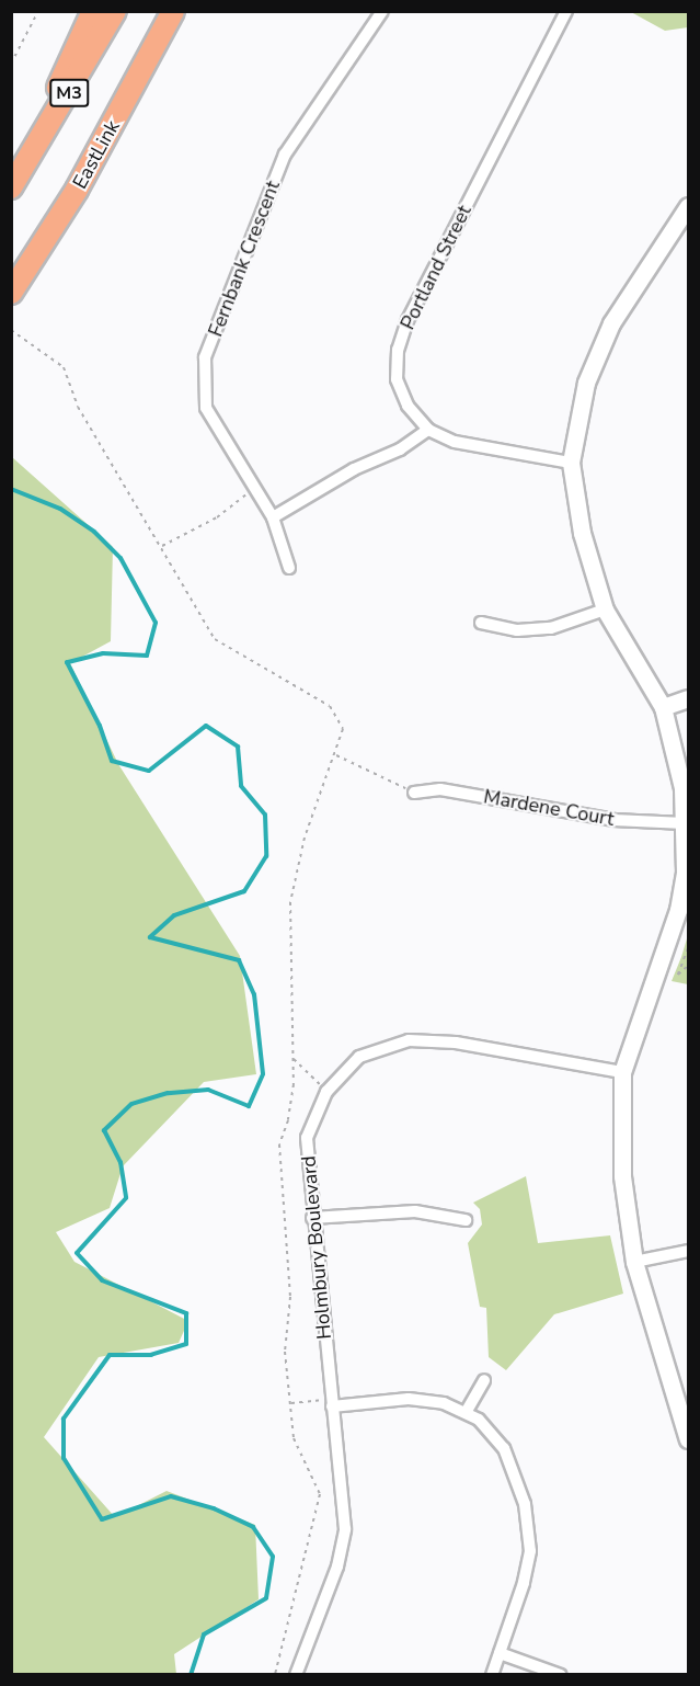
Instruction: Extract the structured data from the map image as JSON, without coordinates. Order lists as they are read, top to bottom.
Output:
{
  "streets": {
    "highway": ["M3", "EastLink"],
    "street": [
      "Fernbank Crescent",
      "Portland Street",
      "Mardene Court",
      "Holmbury Boulevard"
    ]
  }
}
